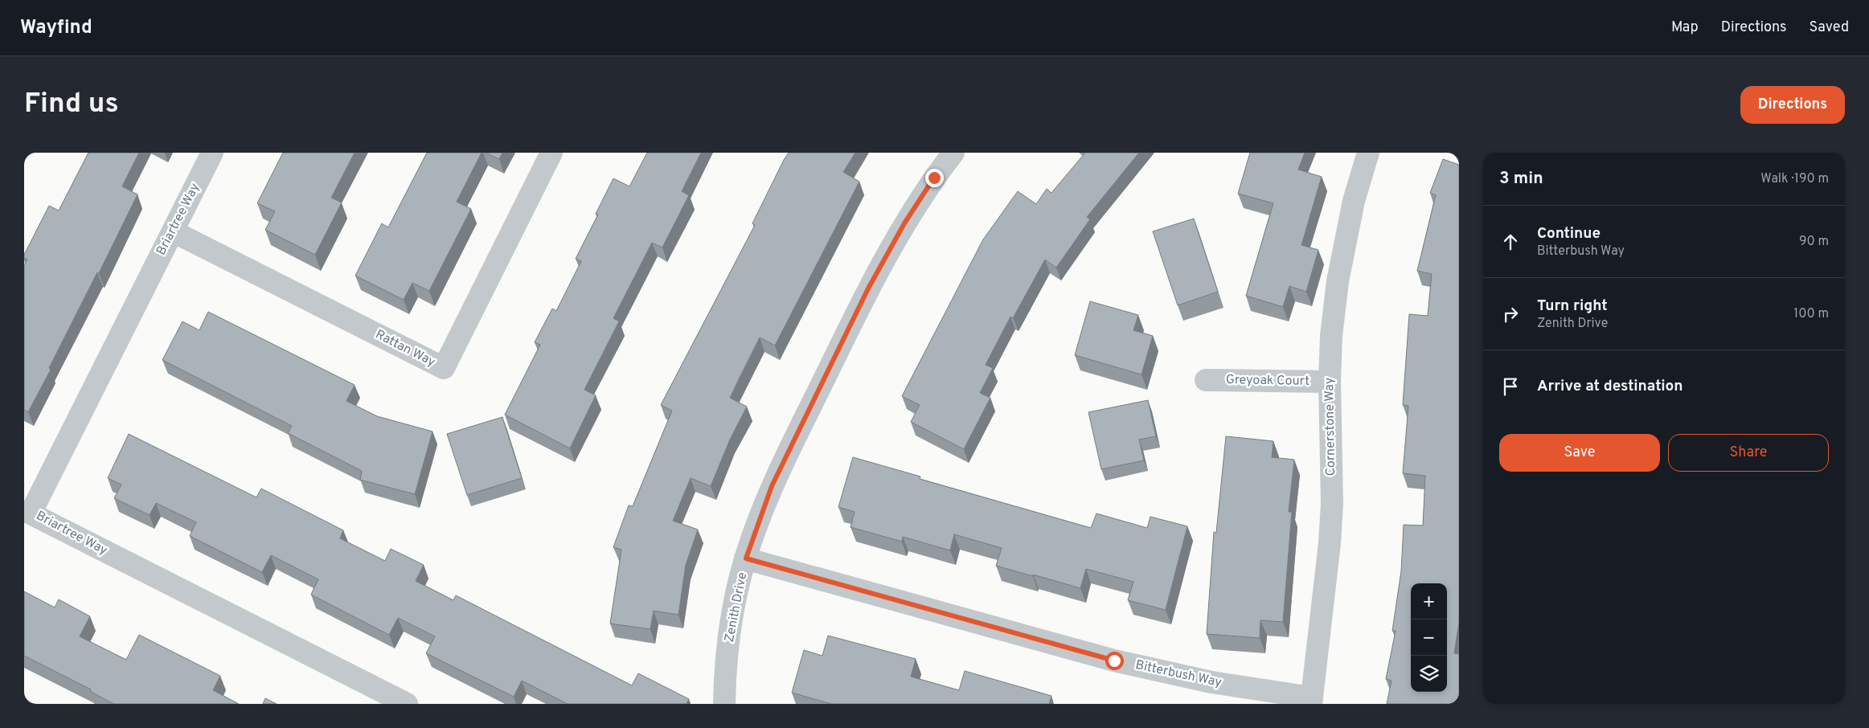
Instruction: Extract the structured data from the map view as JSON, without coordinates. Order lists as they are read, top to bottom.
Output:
{
  "streets": {
    "street": [
      "Briartree Way",
      "Rattan Way",
      "Greyoak Court",
      "Cornerstone Way",
      "Zenith Drive",
      "Bitterbush Way"
    ]
  },
  "crossings": [
    ["Briartree Way", "Rattan Way"],
    ["Greyoak Court", "Cornerstone Way"],
    ["Cornerstone Way", "Bitterbush Way"],
    ["Zenith Drive", "Bitterbush Way"]
  ],
  "page": {
    "header": "Wayfind",
    "nav": ["Map", "Directions", "Saved"],
    "buttons": [
      "Directions",
      ["Save", "Share"]
    ],
    "title": "Find us",
    "heading": ["3 min", "Walk · 190 m"],
    "list": [
      ["Continue", "Bitterbush Way", "90 m"],
      ["Turn right", "Zenith Drive", "100 m"],
      "Arrive at destination"
    ],
    "map_buttons": ["+", "−"]
  }
}
